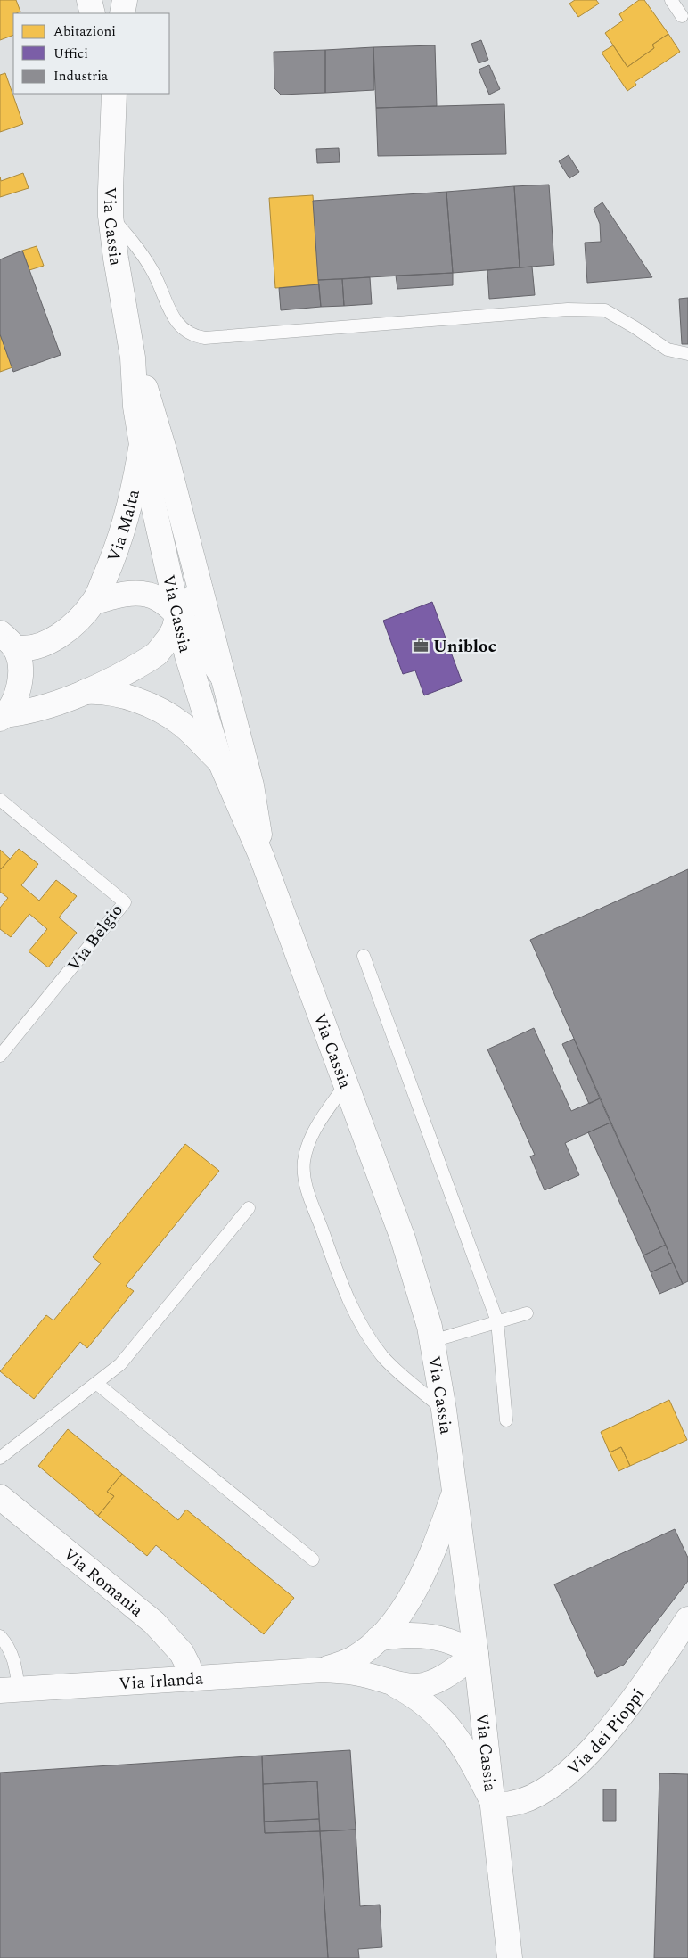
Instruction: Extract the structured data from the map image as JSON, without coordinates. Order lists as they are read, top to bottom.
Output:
{
  "streets": {
    "main road": [
      "Via Cassia",
      "Via Malta",
      "Via Romania",
      "Via Irlanda",
      "Via dei Pioppi"
    ],
    "lane": ["Via Belgio"]
  },
  "crossings": [
    ["Via Cassia", "Via Malta"],
    ["Via Cassia", "Via Irlanda"],
    ["Via Cassia", "Via dei Pioppi"],
    ["Via Romania", "Via Irlanda"],
    ["Via Irlanda", "Via dei Pioppi"]
  ],
  "places": {
    "office": ["Unibloc"]
  },
  "legend": ["Abitazioni", "Uffici", "Industria"]
}
